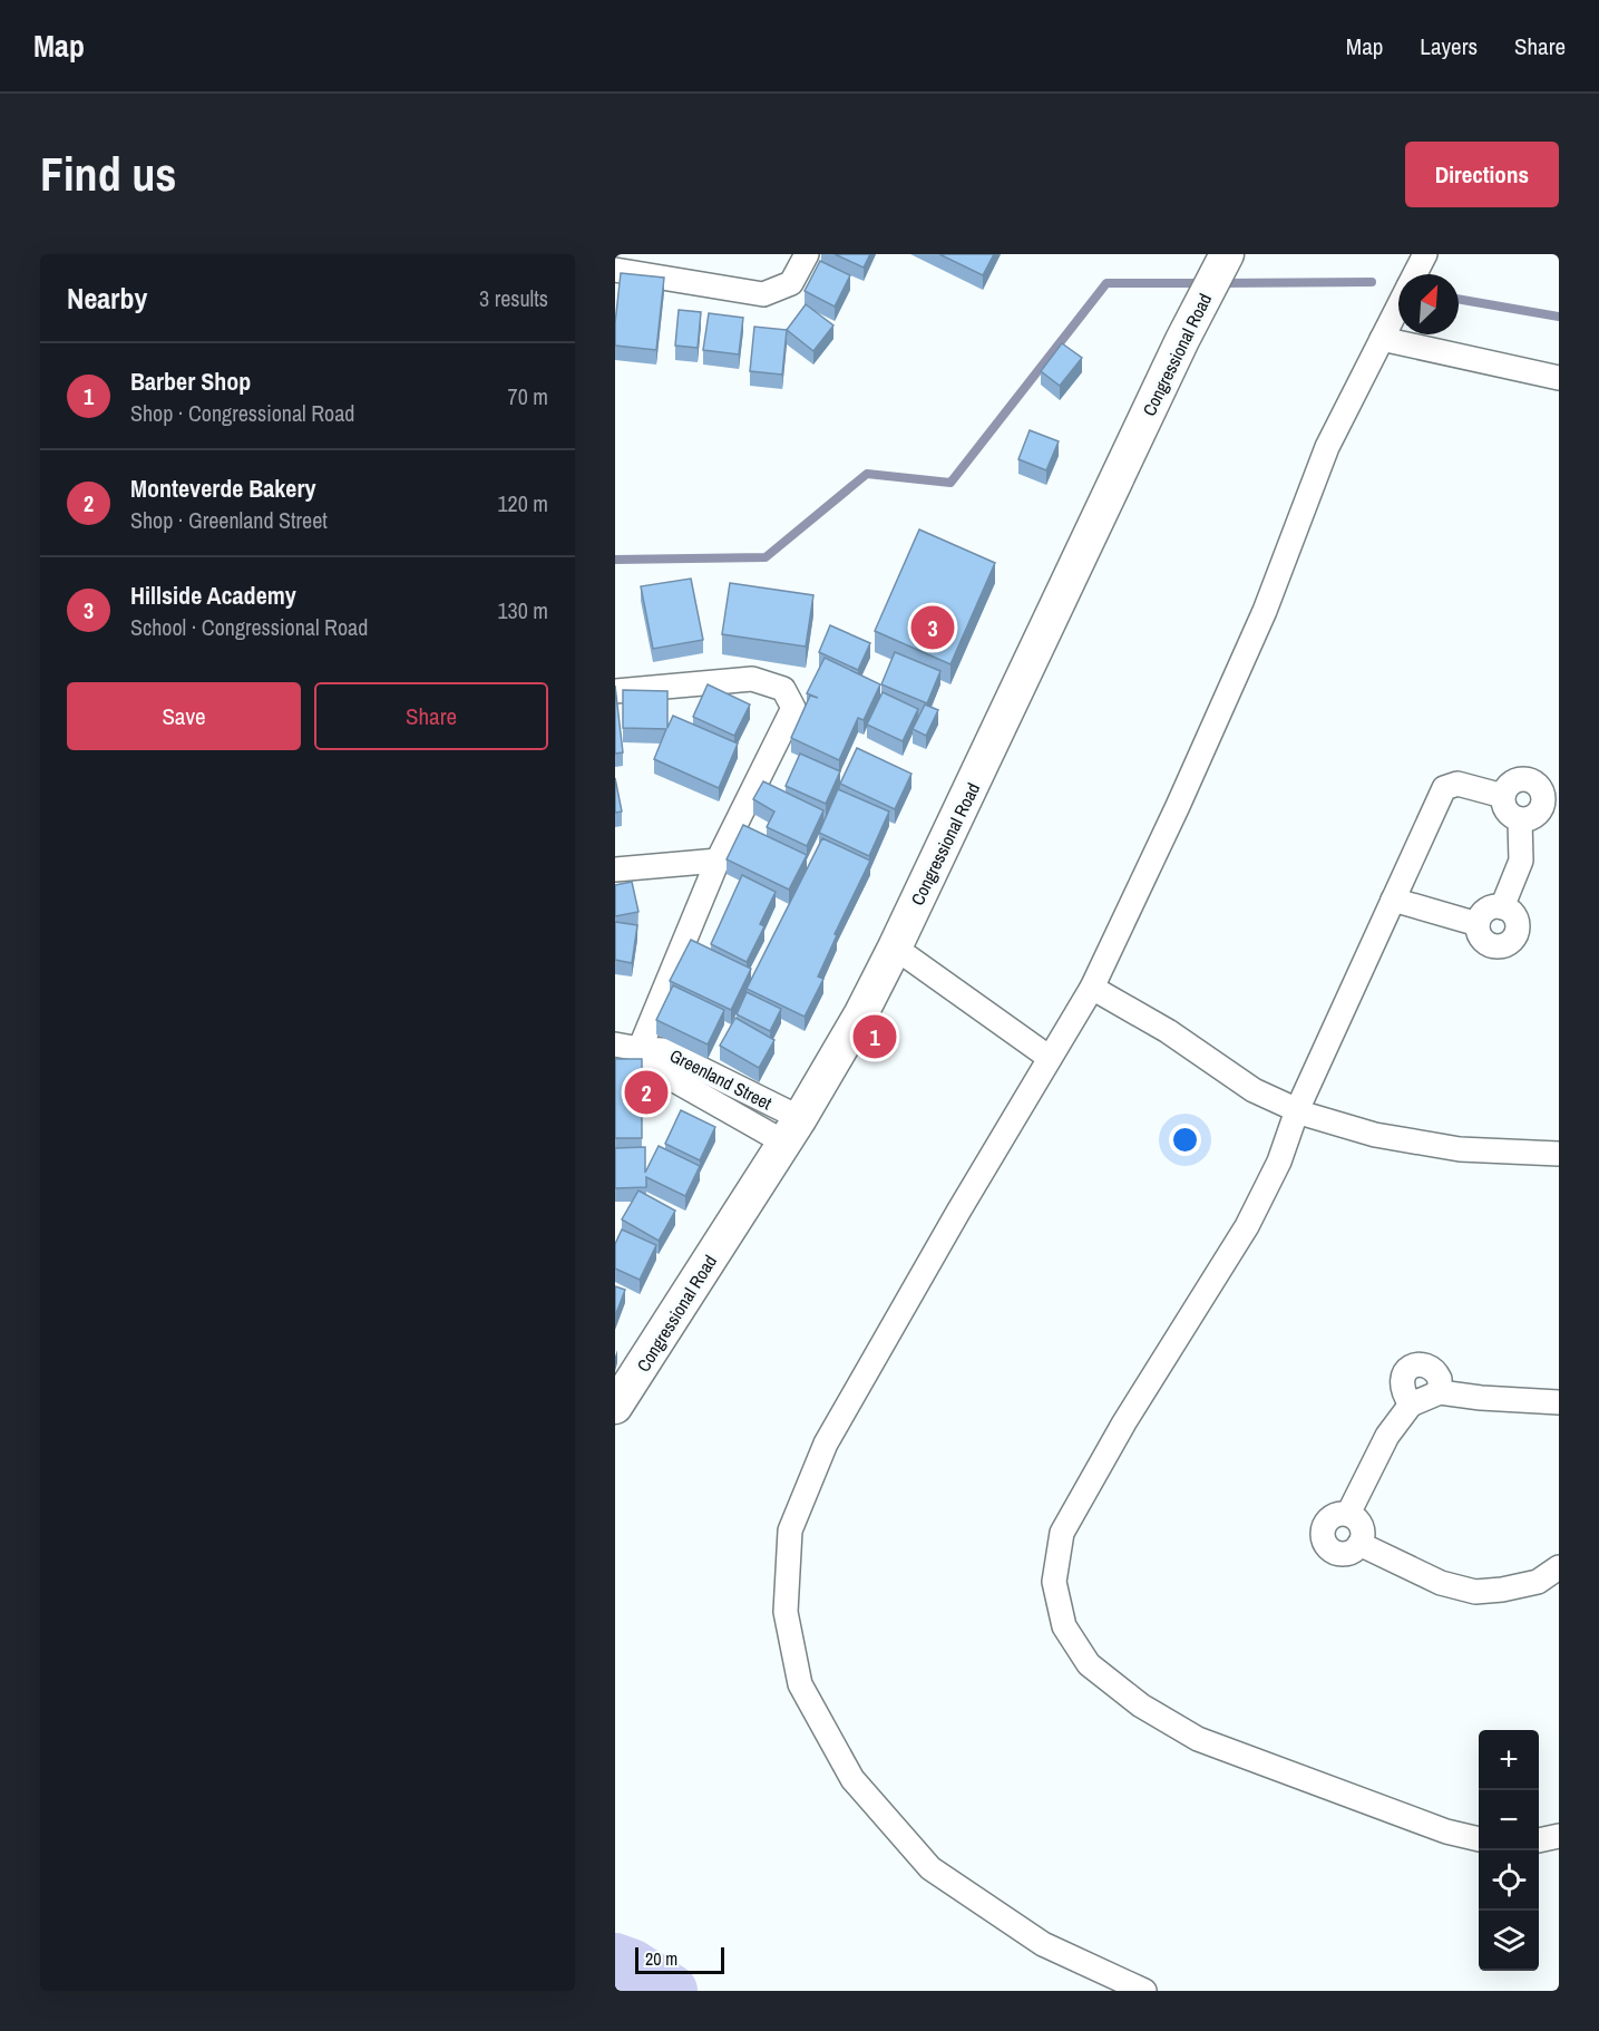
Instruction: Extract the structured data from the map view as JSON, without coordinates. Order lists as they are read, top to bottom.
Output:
{
  "streets": {
    "main road": ["Congressional Road"],
    "street": ["Greenland Street"]
  },
  "crossings": [
    ["Congressional Road", "Greenland Street"]
  ],
  "scale_bar": "20 m",
  "north": "top right",
  "page": {
    "header": "Map",
    "nav": ["Map", "Layers", "Share"],
    "buttons": [
      "Directions",
      ["Save", "Share"]
    ],
    "title": "Find us",
    "heading": ["Nearby", "3 results"],
    "list": [
      {
        "mark": "1",
        "name": "Barber Shop",
        "note": "Shop · Congressional Road",
        "value": "70 m"
      },
      {
        "mark": "2",
        "name": "Monteverde Bakery",
        "note": "Shop · Greenland Street",
        "value": "120 m"
      },
      {
        "mark": "3",
        "name": "Hillside Academy",
        "note": "School · Congressional Road",
        "value": "130 m"
      }
    ],
    "pins": ["3", "1", "2"],
    "map_buttons": ["+", "−"],
    "scale": "20 m"
  }
}
